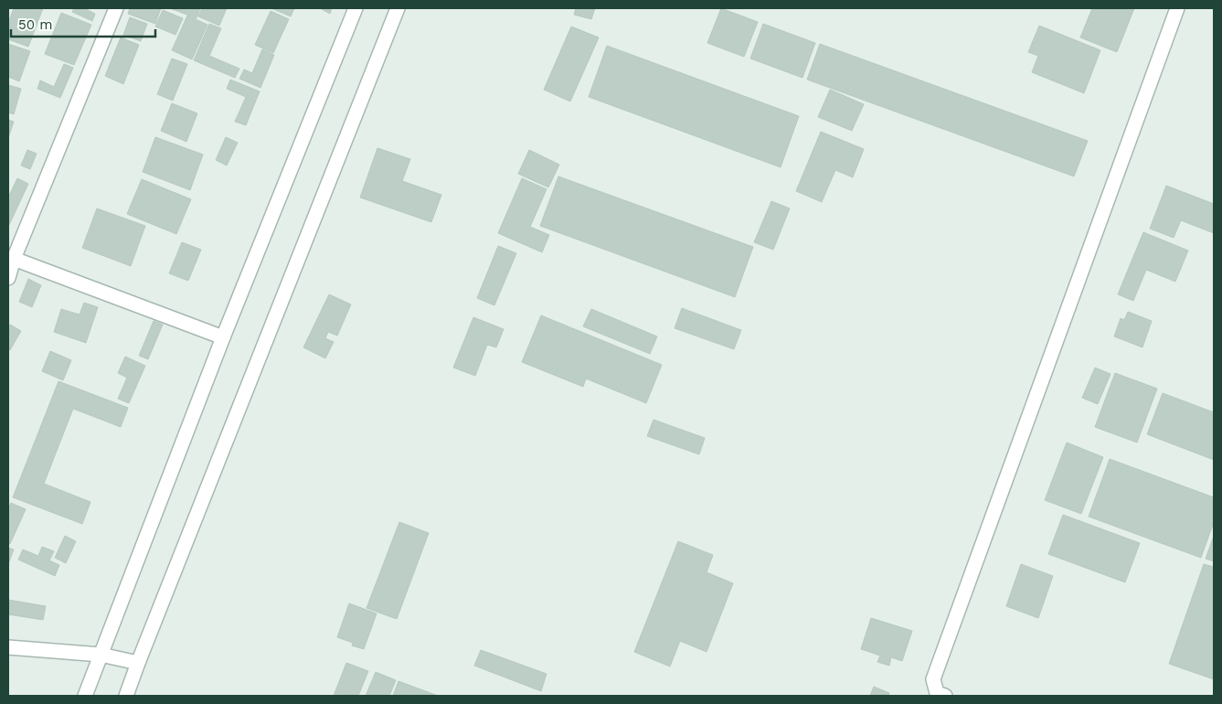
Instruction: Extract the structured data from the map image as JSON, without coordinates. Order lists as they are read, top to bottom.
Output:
{
  "scale_bar": "50 m"
}
